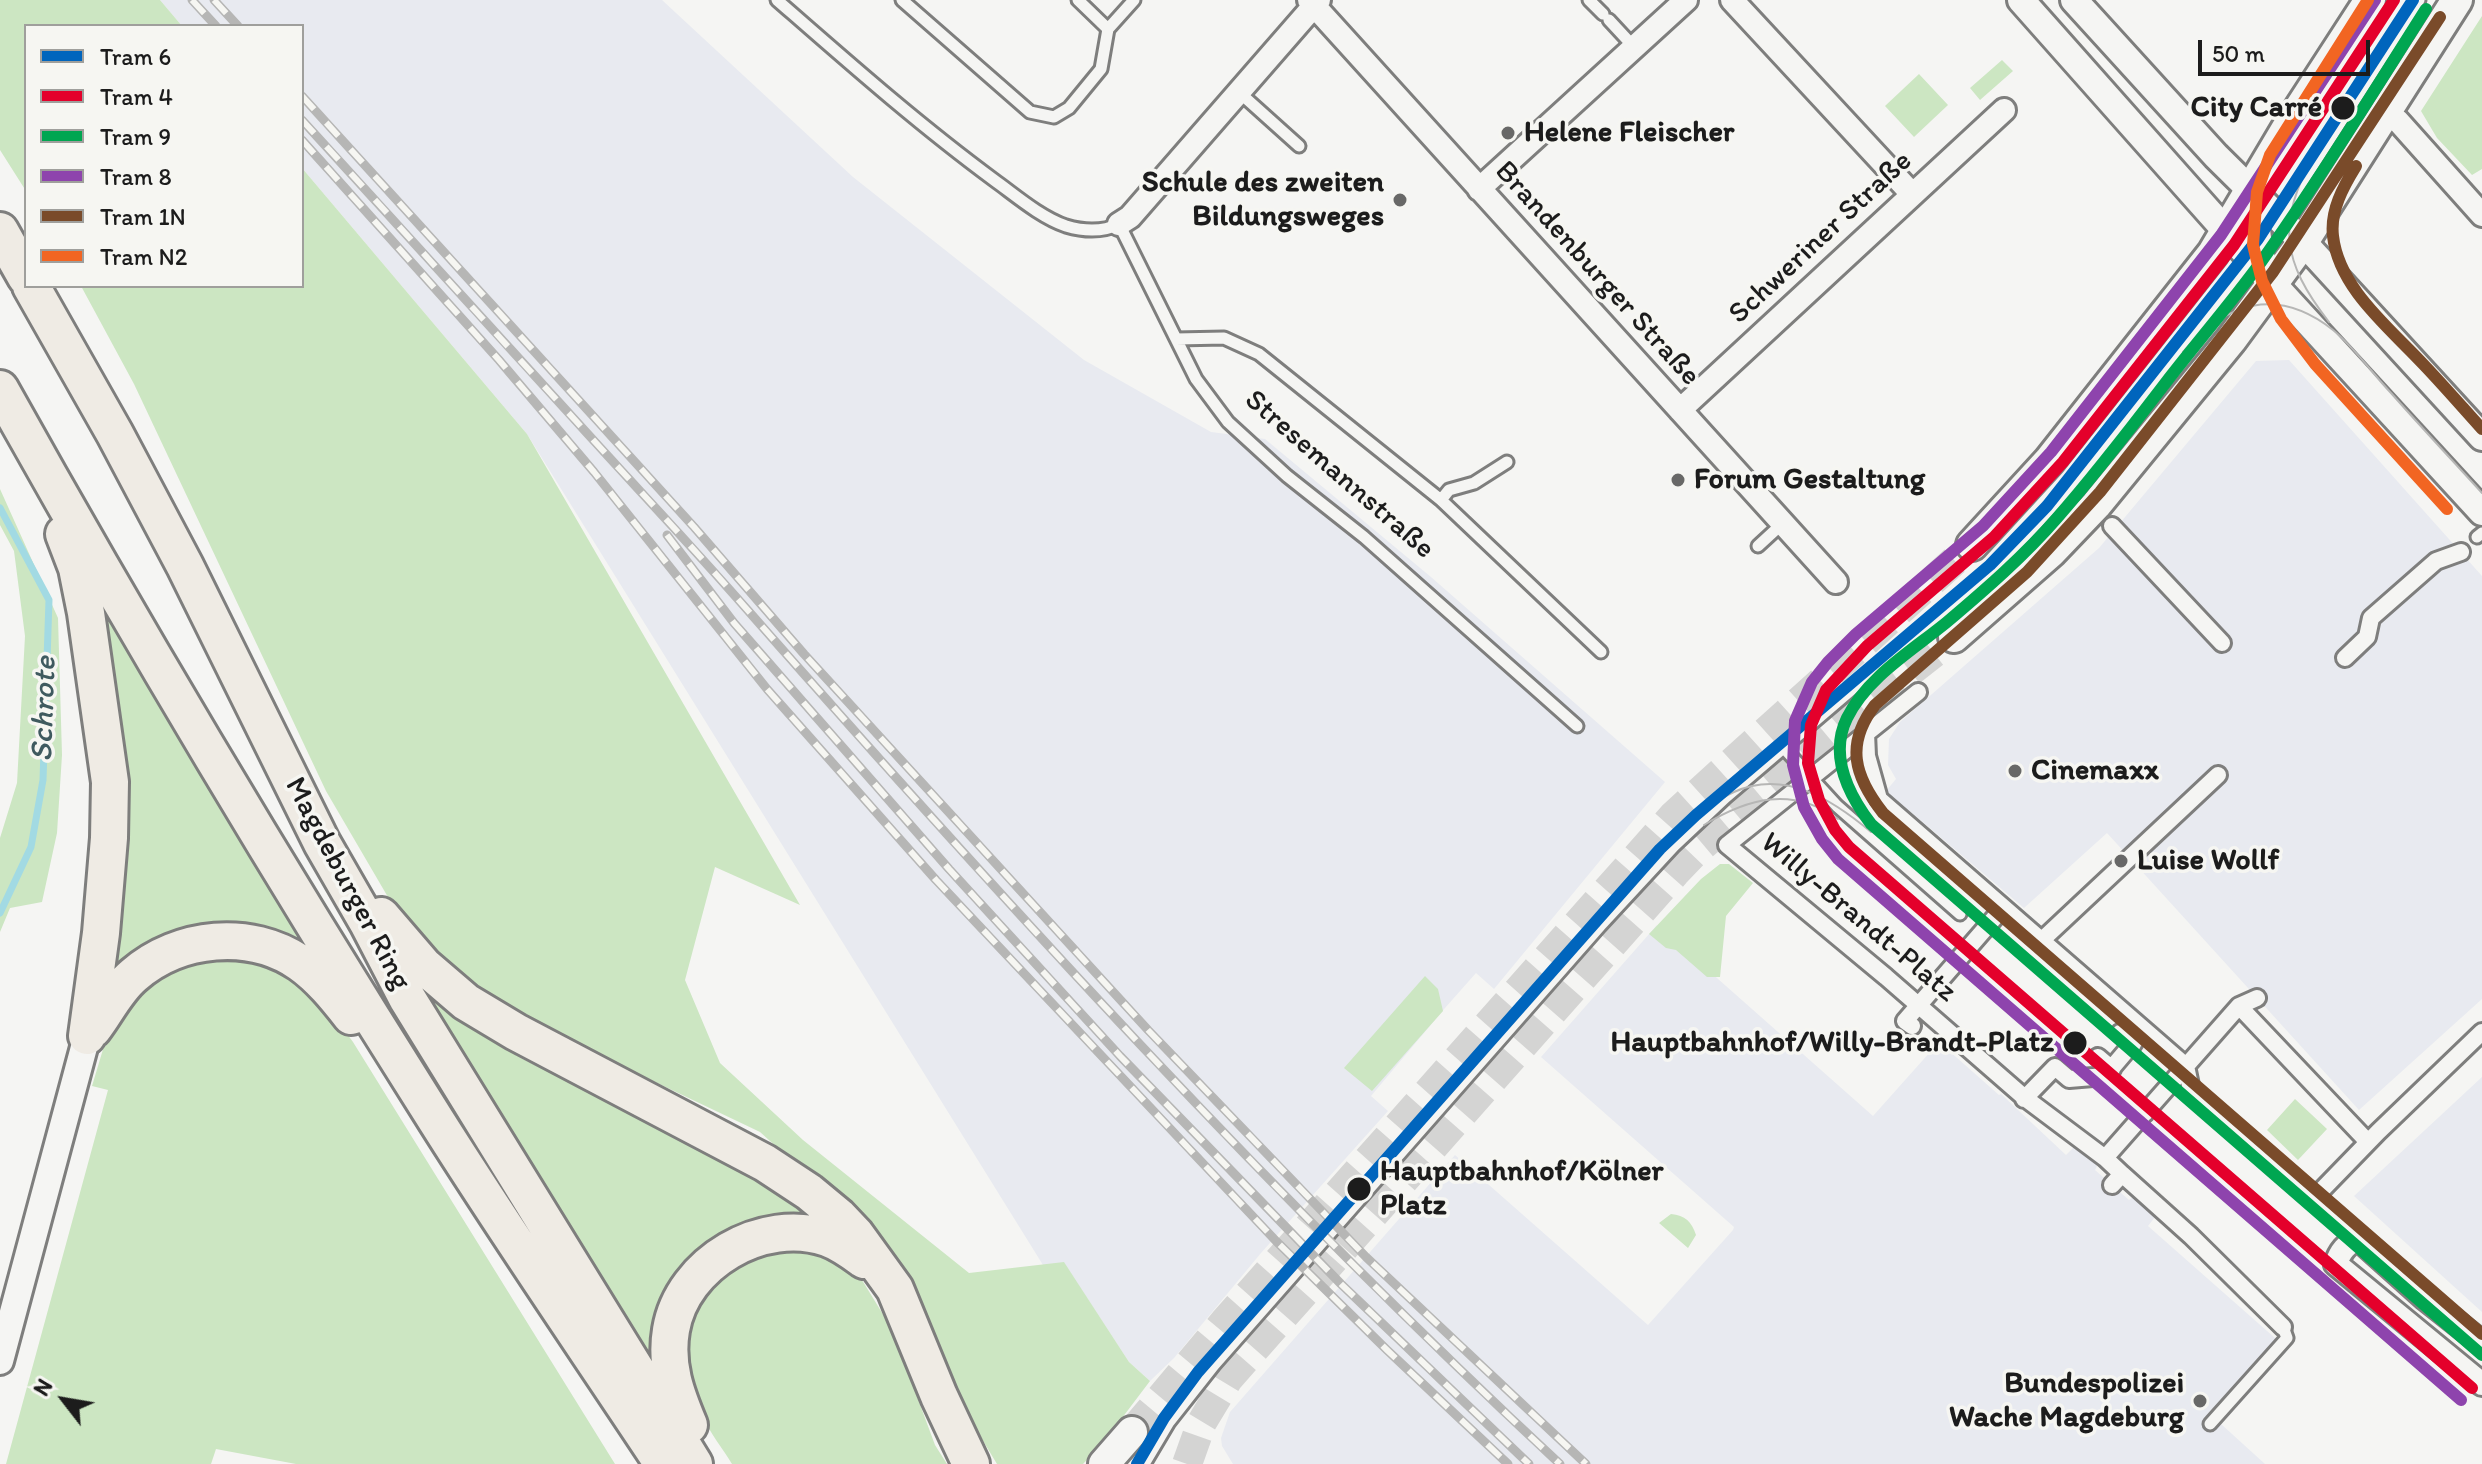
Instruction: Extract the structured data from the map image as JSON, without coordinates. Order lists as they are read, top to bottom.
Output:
{
  "streets": {
    "highway": ["Magdeburger Ring"],
    "street": ["Schweriner Straße", "Brandenburger Straße", "Willy-Brandt-Platz"],
    "lane": ["Stresemannstraße"]
  },
  "crossings": [
    ["Schweriner Straße", "Brandenburger Straße"]
  ],
  "water": ["Schrote"],
  "places": [
    "City Carré",
    "Helene Fleischer",
    "Schule des zweiten Bildungsweges",
    "Forum Gestaltung",
    "Cinemaxx",
    "Luise Wollf",
    "Hauptbahnhof/Willy-Brandt-Platz",
    "Hauptbahnhof/Kölner Platz",
    "Bundespolizei Wache Magdeburg"
  ],
  "lines": [
    "tram line 6",
    "tram line 4",
    "tram line 8",
    "tram line N2",
    "tram line 9",
    "tram line 1N"
  ],
  "legend": [
    "Tram 6",
    "Tram 4",
    "Tram 9",
    "Tram 8",
    "Tram 1N",
    "Tram N2"
  ],
  "scale_bar": "50 m",
  "north": "top left"
}
